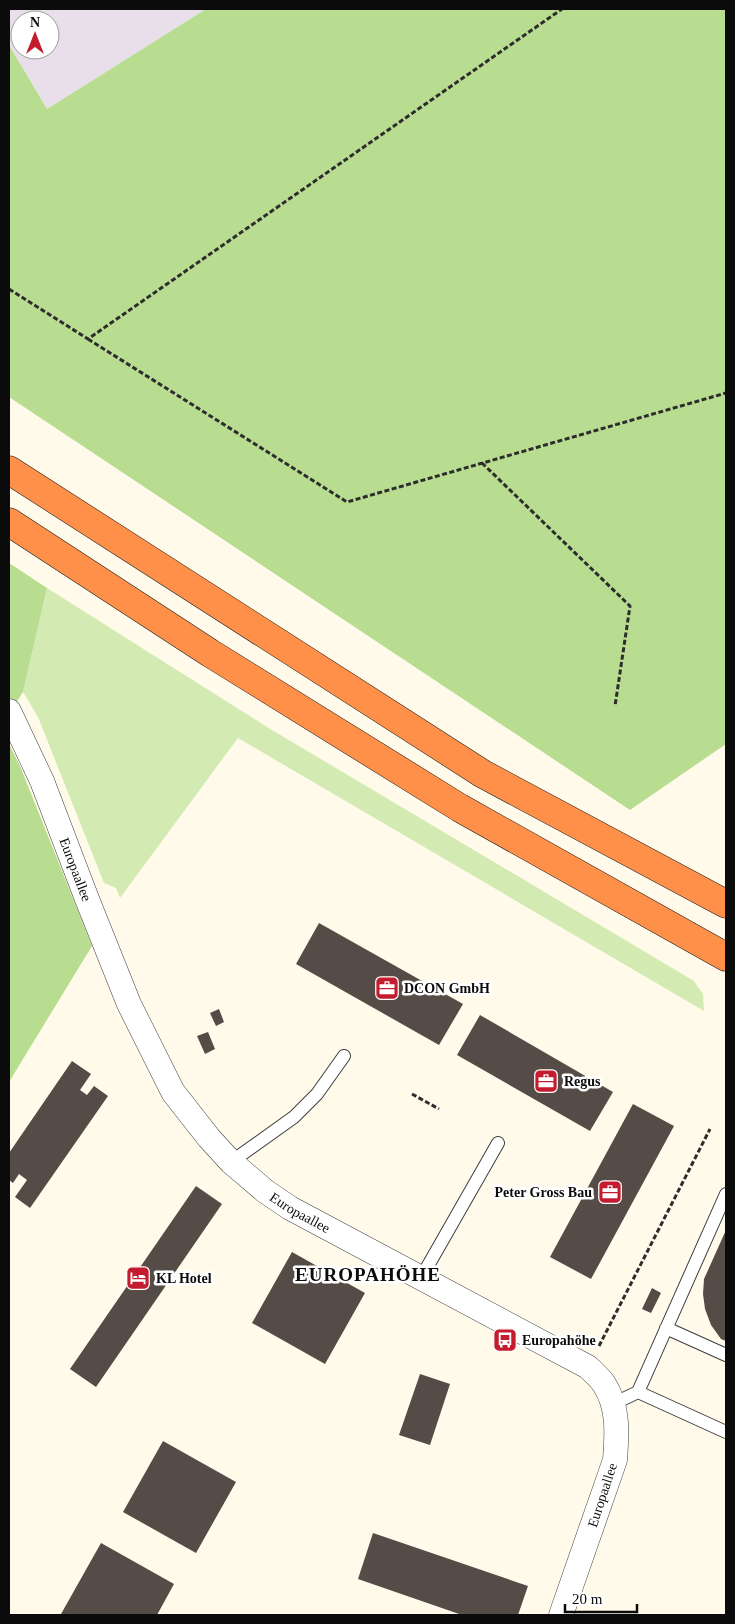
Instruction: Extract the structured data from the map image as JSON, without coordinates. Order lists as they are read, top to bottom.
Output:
{
  "streets": {
    "street": ["Europaallee"]
  },
  "districts": ["EUROPAHÖHE"],
  "places": {
    "office": ["DCON GmbH", "Regus", "Peter Gross Bau"],
    "hotel": ["KL Hotel"],
    "bus stop": ["Europahöhe"]
  },
  "scale_bar": "20 m",
  "north": "top"
}
